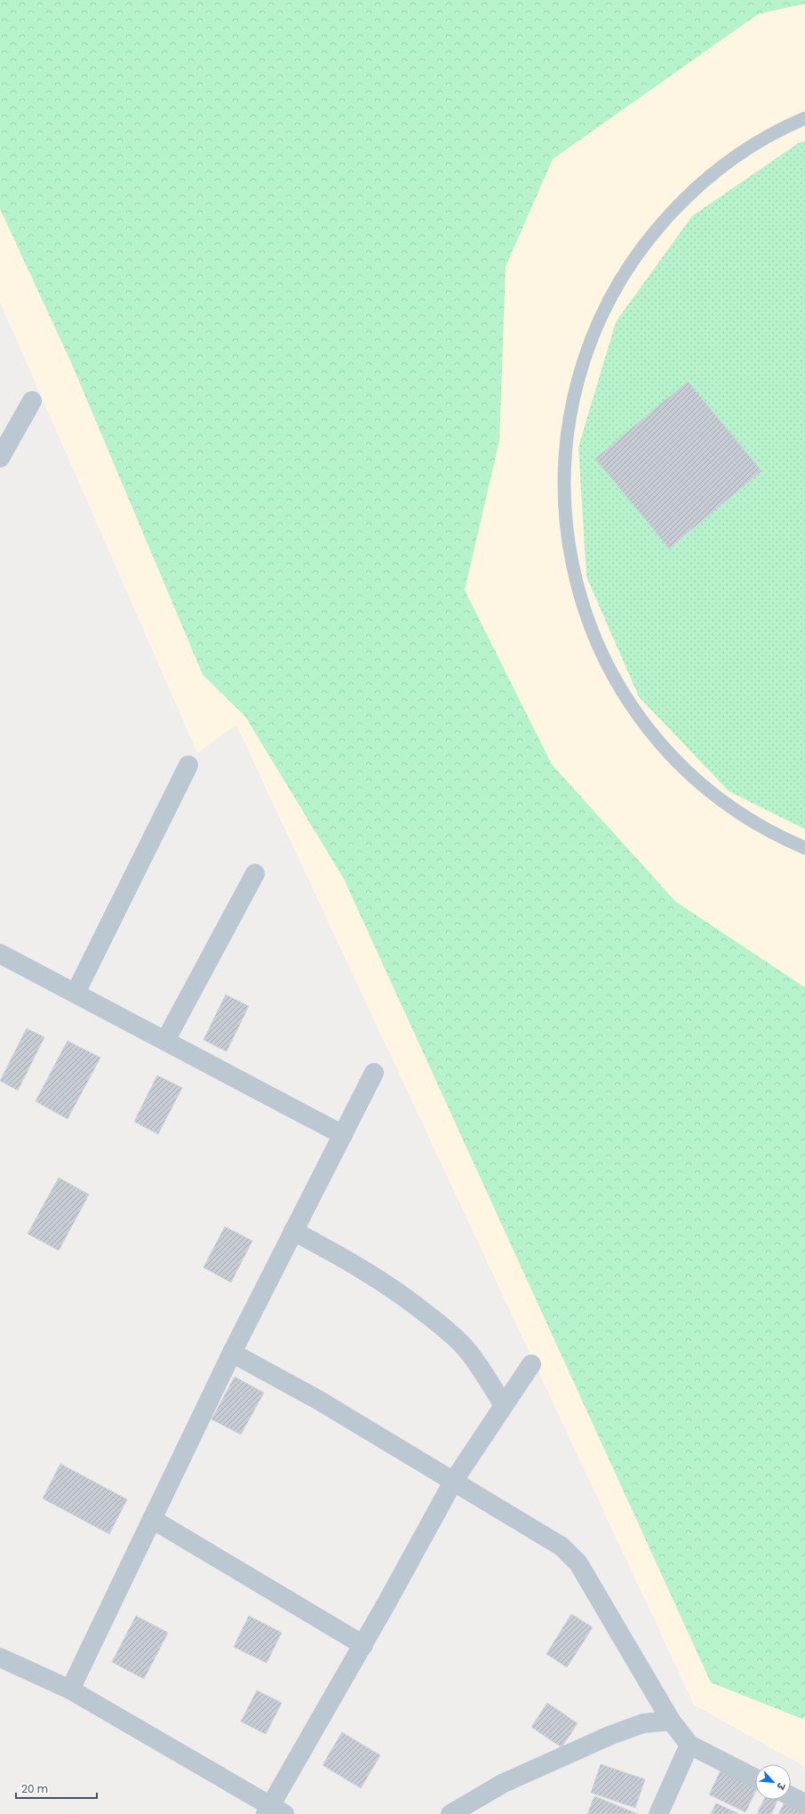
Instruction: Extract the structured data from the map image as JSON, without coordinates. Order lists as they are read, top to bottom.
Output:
{
  "scale_bar": "20 m",
  "north": "bottom right"
}
